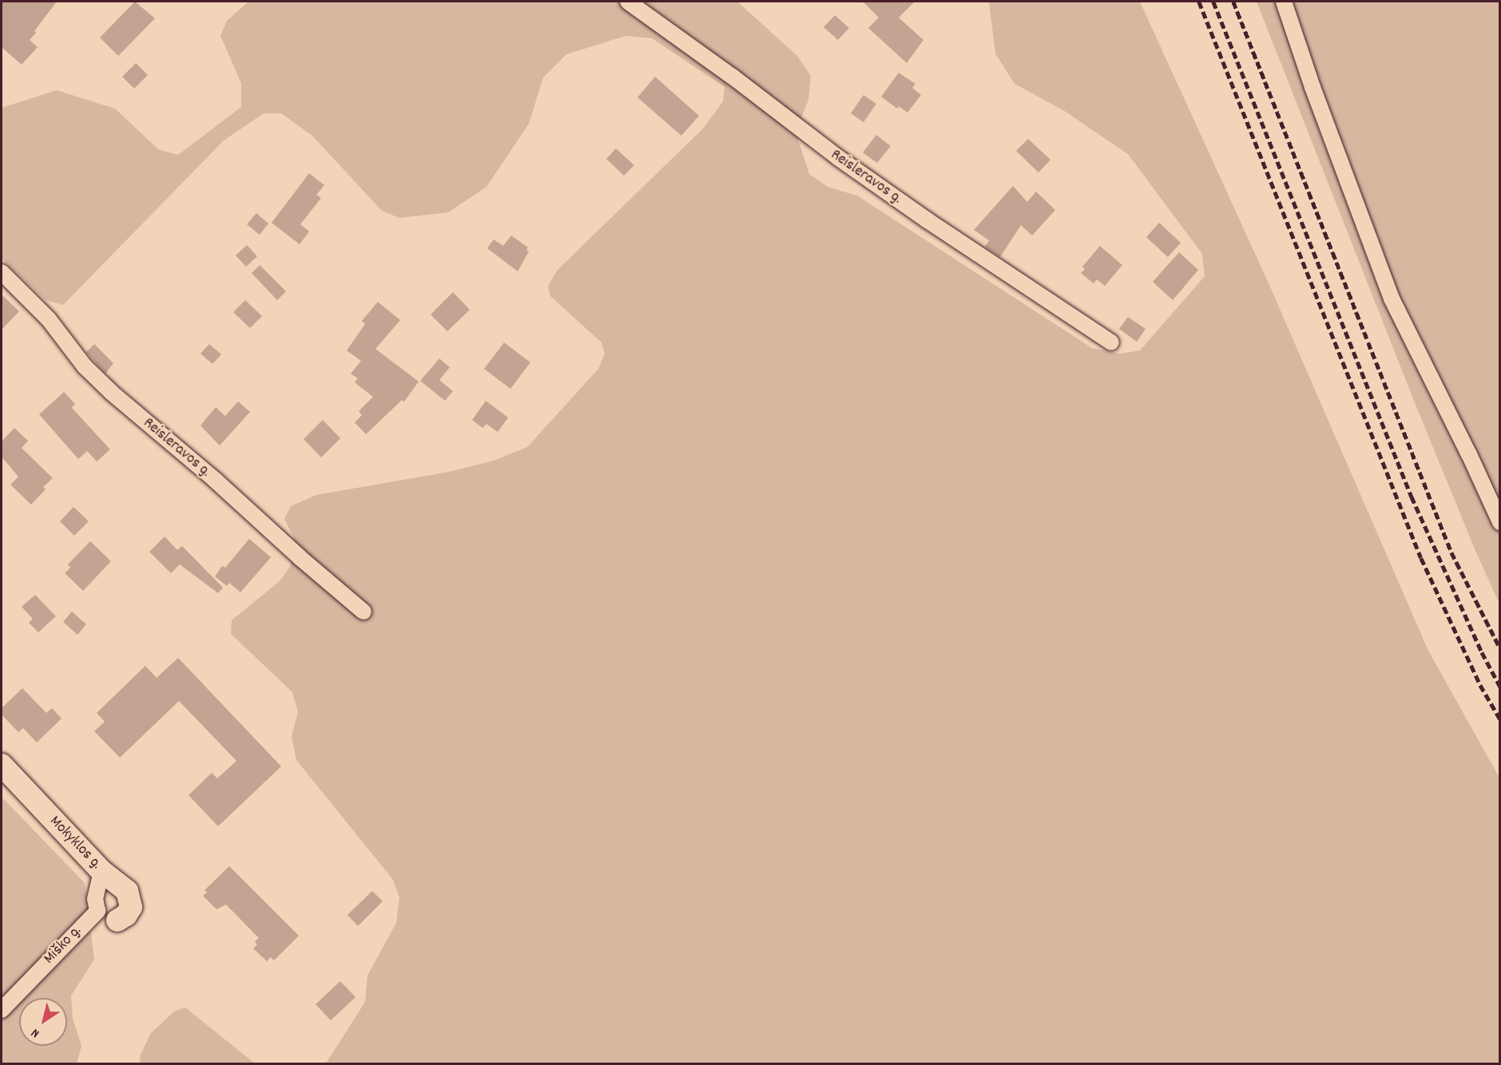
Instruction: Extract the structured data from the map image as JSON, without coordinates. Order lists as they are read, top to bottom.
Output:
{
  "streets": {
    "main road": ["Mokyklos g."],
    "street": ["Reisleravos g.", "Miško g."]
  },
  "north": "bottom left"
}
